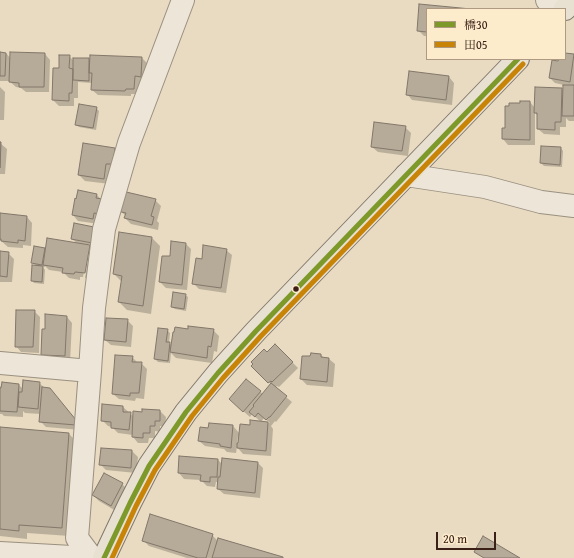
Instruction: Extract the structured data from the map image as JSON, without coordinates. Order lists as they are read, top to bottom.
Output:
{
  "lines": ["transit line 橋30", "transit line 田05"],
  "legend": ["橋30", "田05"],
  "scale_bar": "20 m"
}
